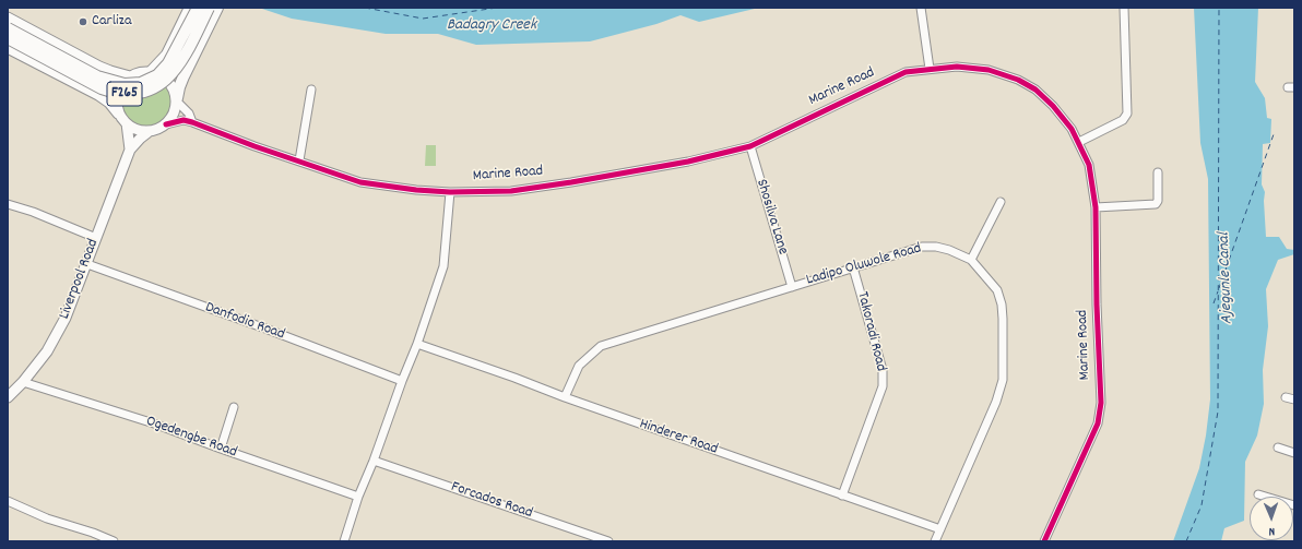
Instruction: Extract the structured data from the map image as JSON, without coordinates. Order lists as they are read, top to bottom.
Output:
{
  "streets": {
    "highway": ["F265"],
    "main road": ["Liverpool Road"],
    "street": [
      "Marine Road",
      "Shosilva Lane",
      "Ladipo Oluwole Road",
      "Danfodio Road",
      "Takoradi Road",
      "Ogedengbe Road",
      "Hinderer Road",
      "Forcados Road"
    ]
  },
  "crossings": [
    ["Marine Road", "Shosilva Lane"],
    ["Shosilva Lane", "Ladipo Oluwole Road"],
    ["Ladipo Oluwole Road", "Takoradi Road"],
    ["Ladipo Oluwole Road", "Hinderer Road"],
    ["Liverpool Road", "Danfodio Road"],
    ["Liverpool Road", "Ogedengbe Road"],
    ["Takoradi Road", "Hinderer Road"]
  ],
  "water": ["Badagry Creek", "Ajegunle Canal"],
  "places": ["Carliza"],
  "north": "bottom"
}
